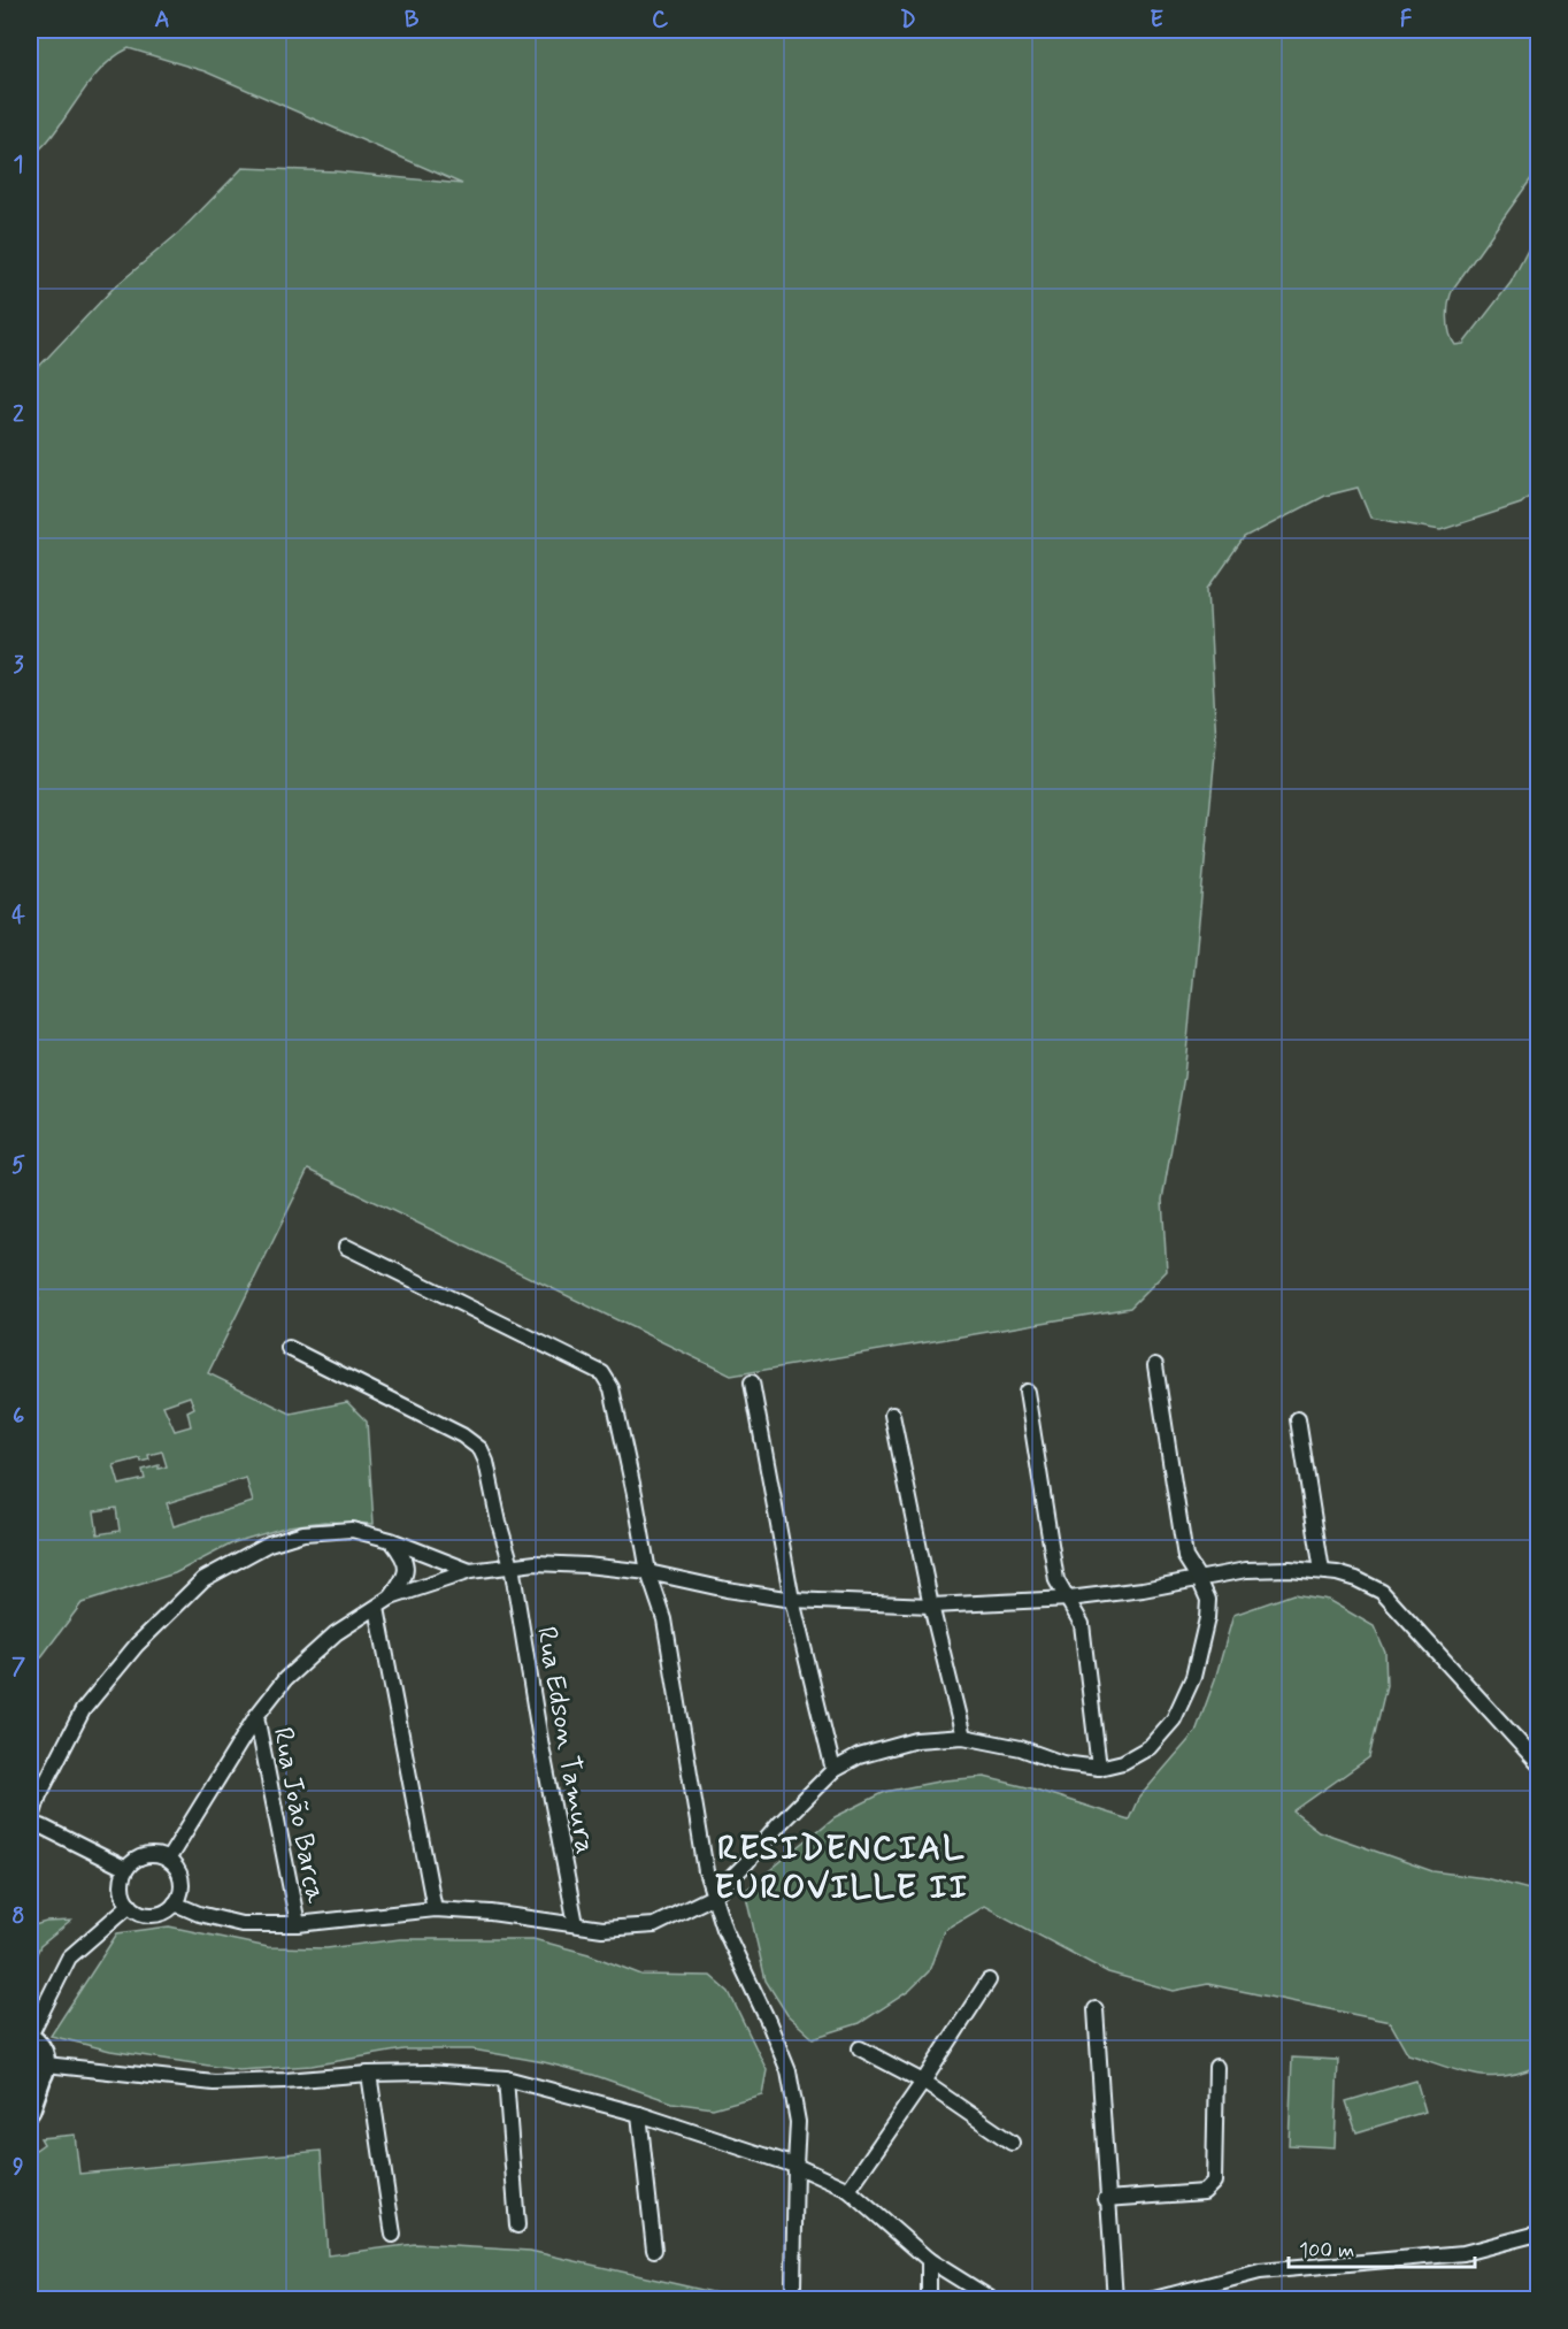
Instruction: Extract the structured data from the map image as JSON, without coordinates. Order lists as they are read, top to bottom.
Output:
{
  "streets": {
    "street": ["Rua Edson Tamura", "Rua João Barca"]
  },
  "districts": ["RESIDENCIAL EUROVILLE II"],
  "scale_bar": "100 m",
  "grid": {
    "columns": [
      "A",
      "B",
      "C",
      "D",
      "E",
      "F"
    ],
    "rows": [
      "1",
      "2",
      "3",
      "4",
      "5",
      "6",
      "7",
      "8",
      "9"
    ]
  }
}
